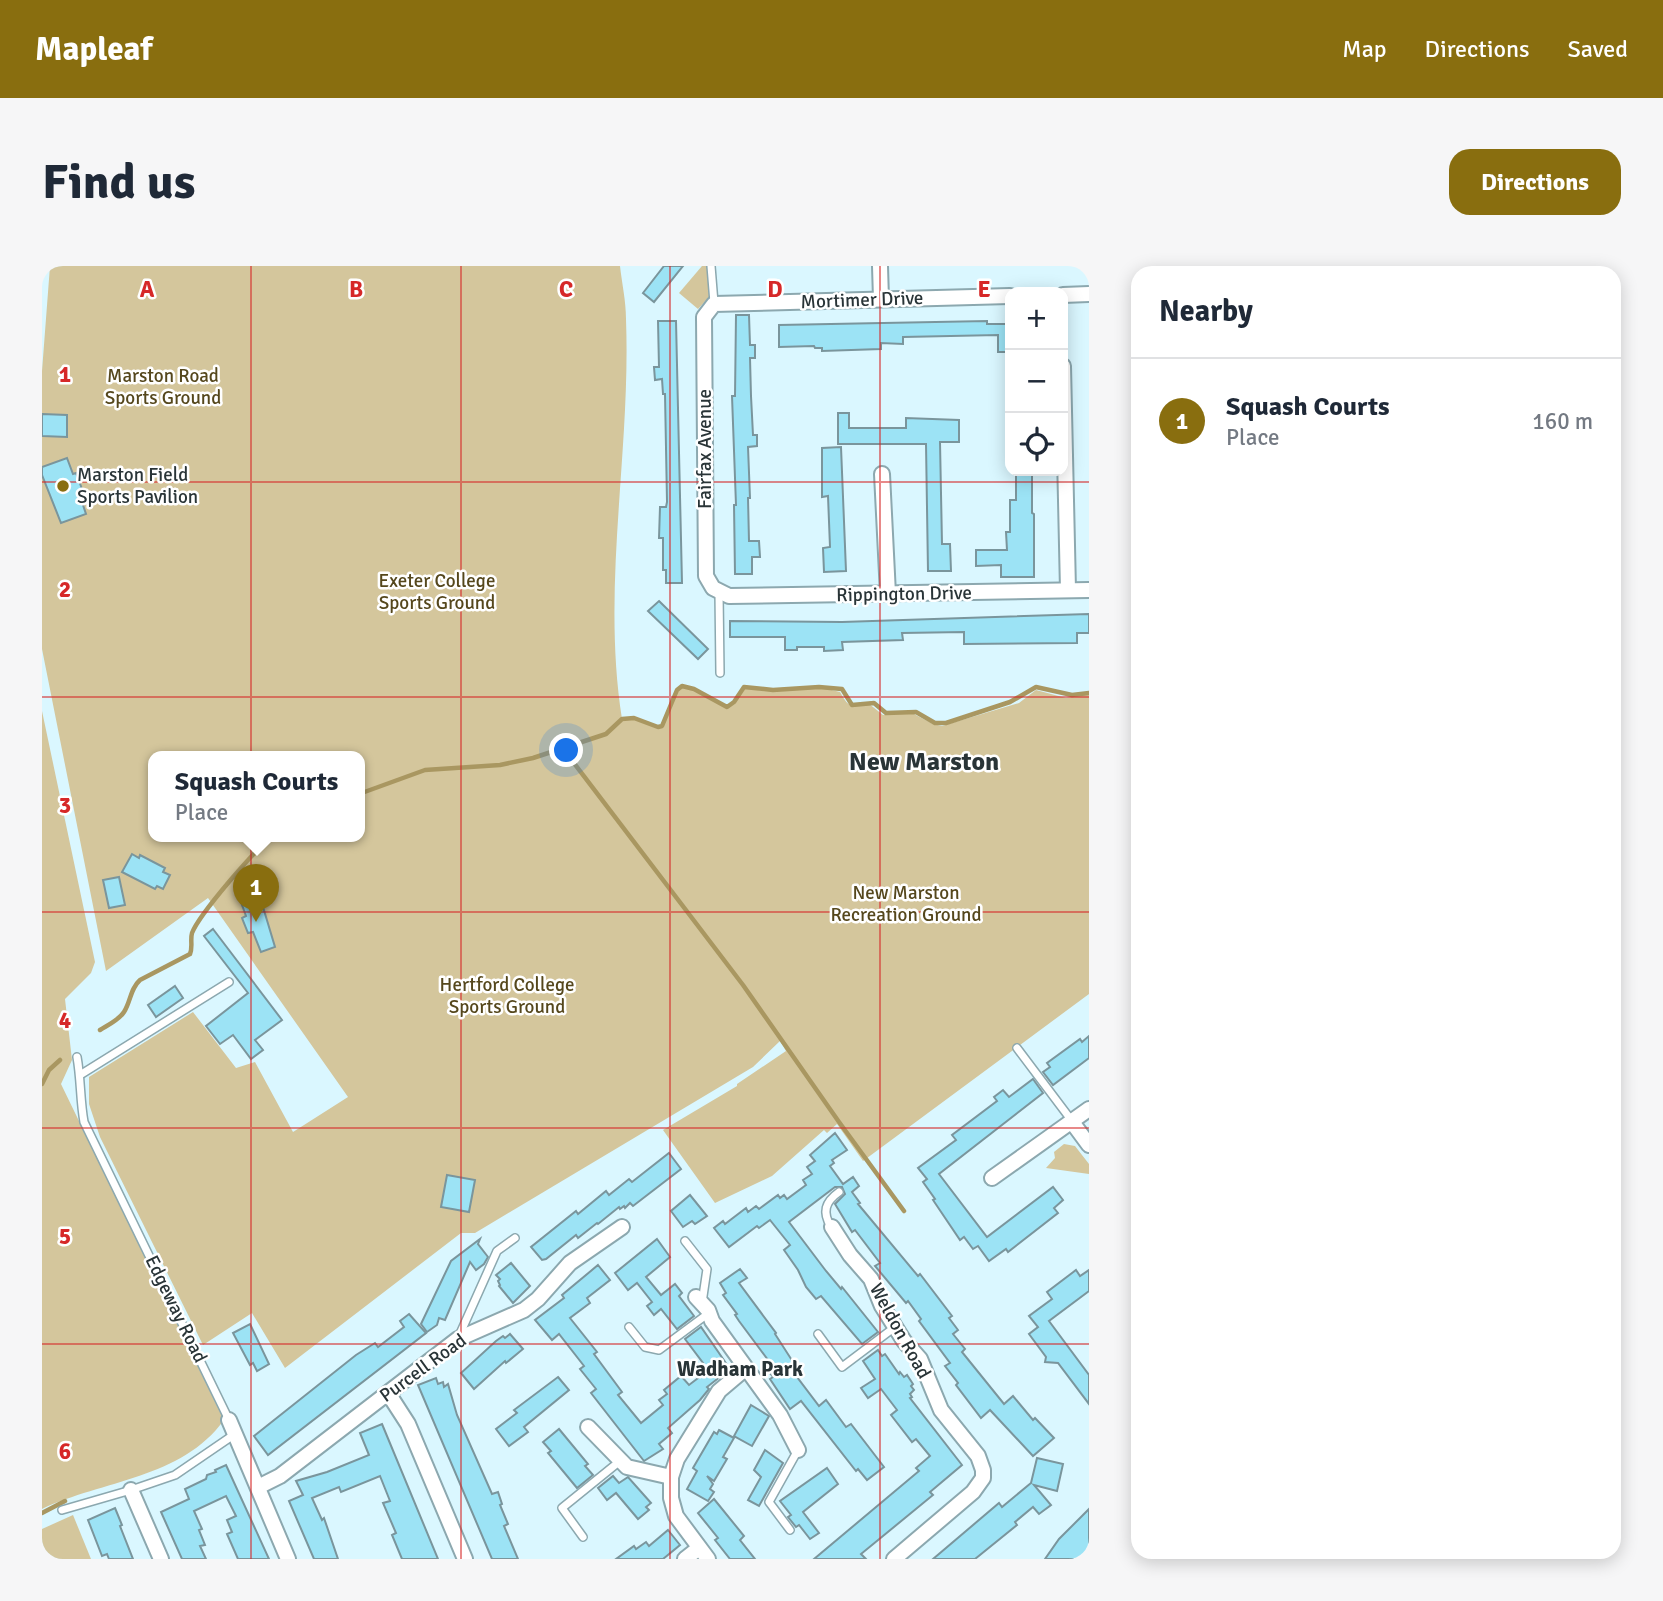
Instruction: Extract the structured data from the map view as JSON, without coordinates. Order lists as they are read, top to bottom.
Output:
{
  "streets": {
    "street": [
      "Mortimer Drive",
      "Fairfax Avenue",
      "Rippington Drive",
      "Edgeway Road",
      "Weldon Road",
      "Purcell Road"
    ]
  },
  "crossings": [
    ["Mortimer Drive", "Fairfax Avenue"],
    ["Fairfax Avenue", "Rippington Drive"],
    ["Edgeway Road", "Purcell Road"]
  ],
  "districts": ["New Marston", "Wadham Park"],
  "parks": [
    "Marston Road Sports Ground",
    "Exeter College Sports Ground",
    "New Marston Recreation Ground",
    "Hertford College Sports Ground"
  ],
  "places": ["Marston Field Sports Pavilion"],
  "page": {
    "header": "Mapleaf",
    "nav": ["Map", "Directions", "Saved"],
    "buttons": "Directions",
    "title": "Find us",
    "heading": "Nearby",
    "map_buttons": ["+", "−"],
    "list": [
      {
        "mark": "1",
        "name": "Squash Courts",
        "note": "Place",
        "value": "160 m"
      }
    ],
    "popup": ["Squash Courts", "Place"],
    "pins": "1"
  },
  "grid": {
    "columns": [
      "A",
      "B",
      "C",
      "D",
      "E"
    ],
    "rows": [
      "1",
      "2",
      "3",
      "4",
      "5",
      "6"
    ]
  }
}
